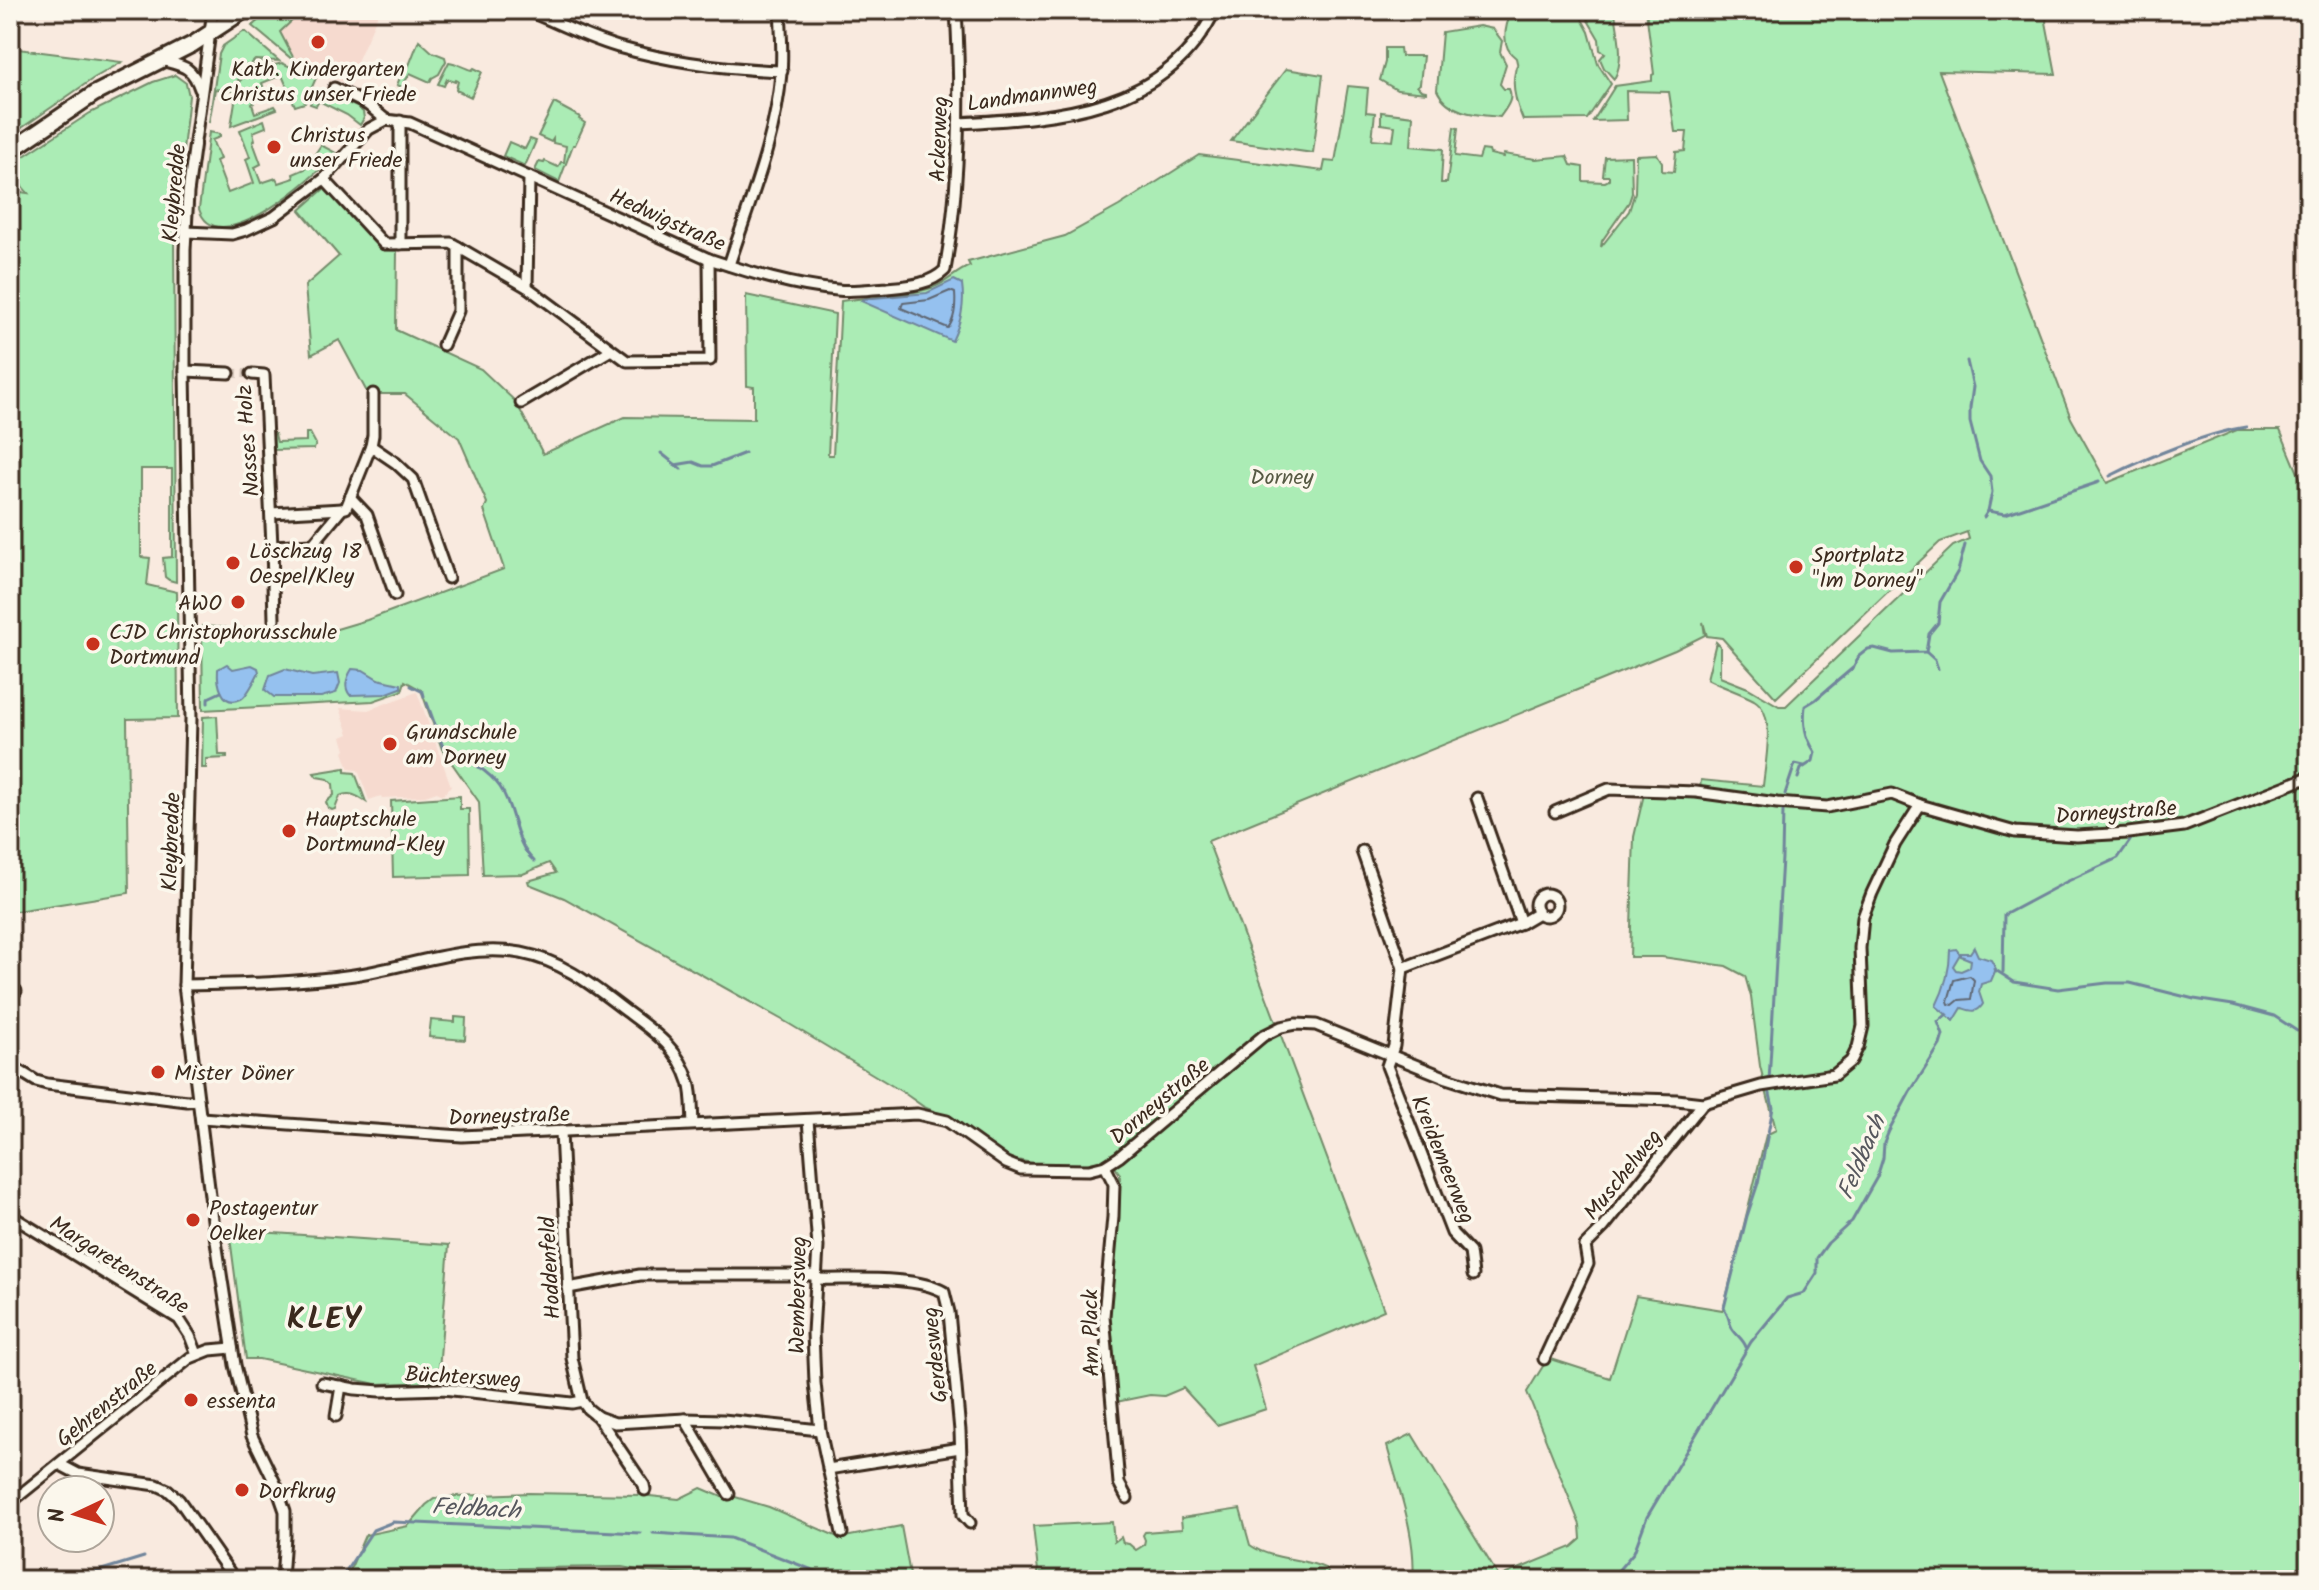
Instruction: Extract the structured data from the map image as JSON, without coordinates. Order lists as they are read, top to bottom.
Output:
{
  "streets": {
    "street": [
      "Landmannweg",
      "Ackerweg",
      "Kleybredde",
      "Hedwigstraße",
      "Nasses Holz",
      "Dorneystraße",
      "Kreidemeerweg",
      "Muschelweg",
      "Margaretenstraße",
      "Hoddenfeld",
      "Wembersweg",
      "Am Plack",
      "Gerdesweg",
      "Büchtersweg",
      "Gehrenstraße"
    ]
  },
  "crossings": [
    ["Landmannweg", "Ackerweg"],
    ["Ackerweg", "Hedwigstraße"],
    ["Kleybredde", "Nasses Holz"],
    ["Kleybredde", "Dorneystraße"],
    ["Kleybredde", "Gehrenstraße"],
    ["Dorneystraße", "Kreidemeerweg"],
    ["Dorneystraße", "Muschelweg"],
    ["Dorneystraße", "Hoddenfeld"],
    ["Dorneystraße", "Wembersweg"],
    ["Dorneystraße", "Am Plack"],
    ["Margaretenstraße", "Gehrenstraße"],
    ["Hoddenfeld", "Gerdesweg"],
    ["Hoddenfeld", "Büchtersweg"],
    ["Wembersweg", "Gerdesweg"]
  ],
  "districts": ["KLEY"],
  "water": ["Feldbach"],
  "parks": ["Dorney"],
  "places": [
    "Kath. Kindergarten Christus unser Friede",
    "Christus unser Friede",
    "Löschzug 18 Oespel/Kley",
    "Sportplatz \"Im Dorney\"",
    "AWO",
    "CJD Christophorusschule Dortmund",
    "Grundschule am Dorney",
    "Hauptschule Dortmund-Kley",
    "Mister Döner",
    "Postagentur Oelker",
    "essenta",
    "Dorfkrug"
  ],
  "north": "left"
}
